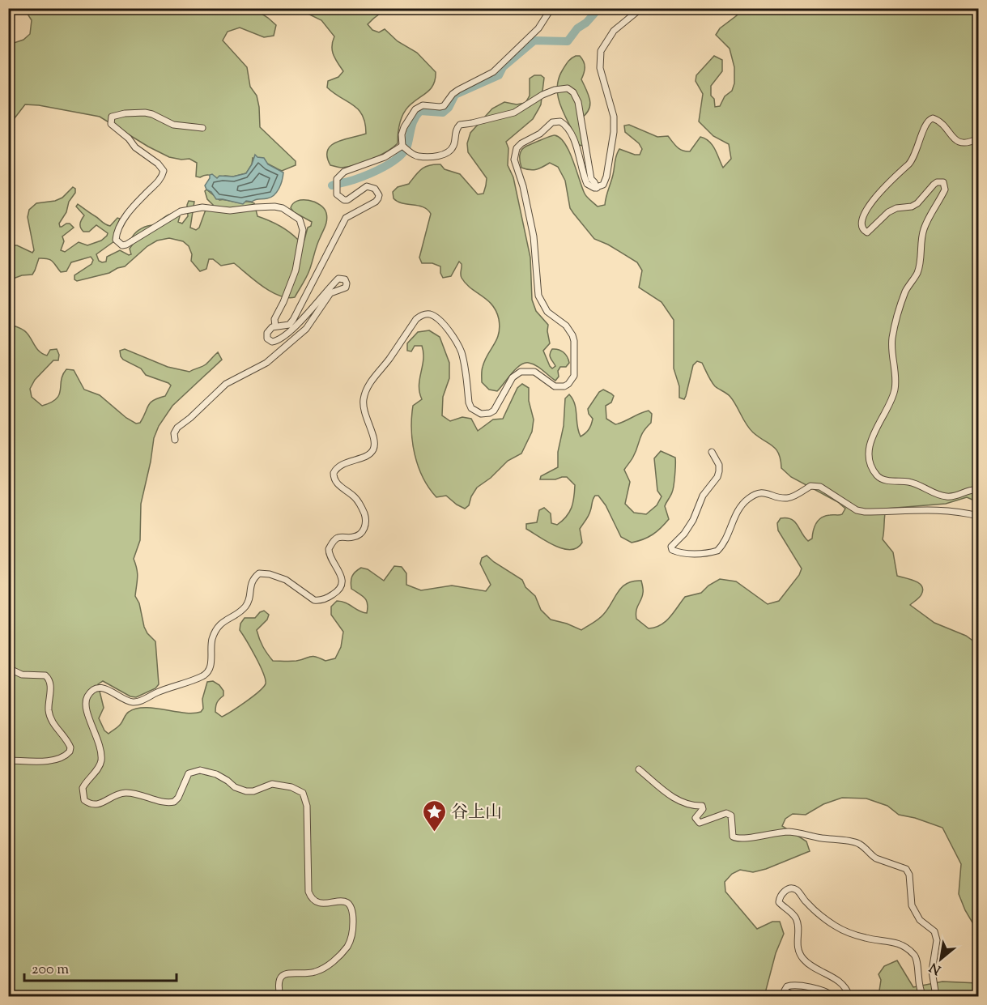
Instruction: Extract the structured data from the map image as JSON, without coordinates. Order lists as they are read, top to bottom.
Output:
{
  "places": {
    "place": ["谷上山"]
  },
  "scale_bar": "200 m",
  "north": "bottom left"
}
